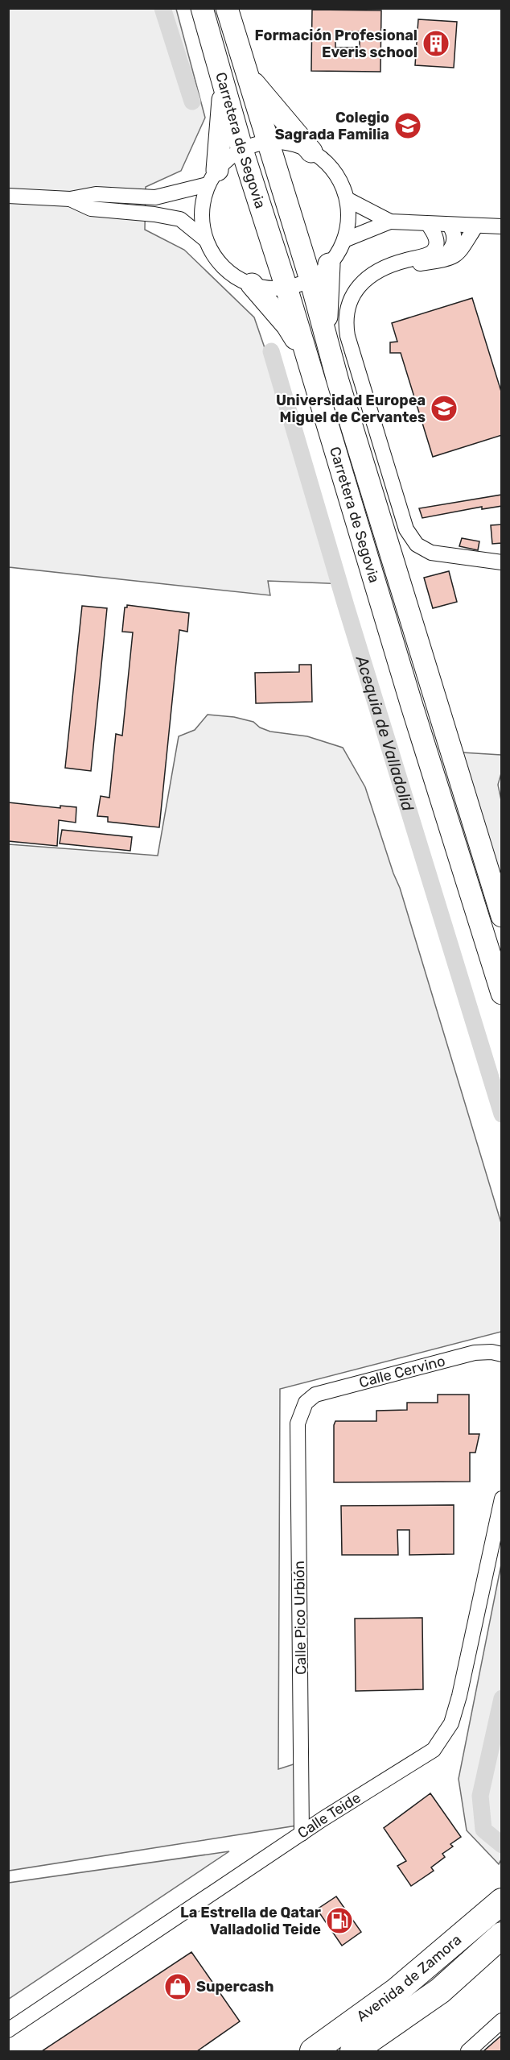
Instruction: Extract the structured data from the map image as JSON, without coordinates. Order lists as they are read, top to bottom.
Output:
{
  "streets": {
    "highway": ["Avenida de Zamora"],
    "main road": ["Carretera de Segovia"],
    "street": ["Calle Cervino", "Calle Pico Urbión", "Calle Teide"]
  },
  "crossings": [
    ["Calle Cervino", "Calle Pico Urbión"],
    ["Calle Pico Urbión", "Calle Teide"]
  ],
  "water": ["Acequia de Valladolid"],
  "places": {
    "building": ["Formación Profesional Everis school"],
    "school or university": ["Colegio Sagrada Familia", "Universidad Europea Miguel de Cervantes"],
    "fuel station": ["La Estrella de Qatar Valladolid Teide"],
    "shop": ["Supercash"]
  }
}
